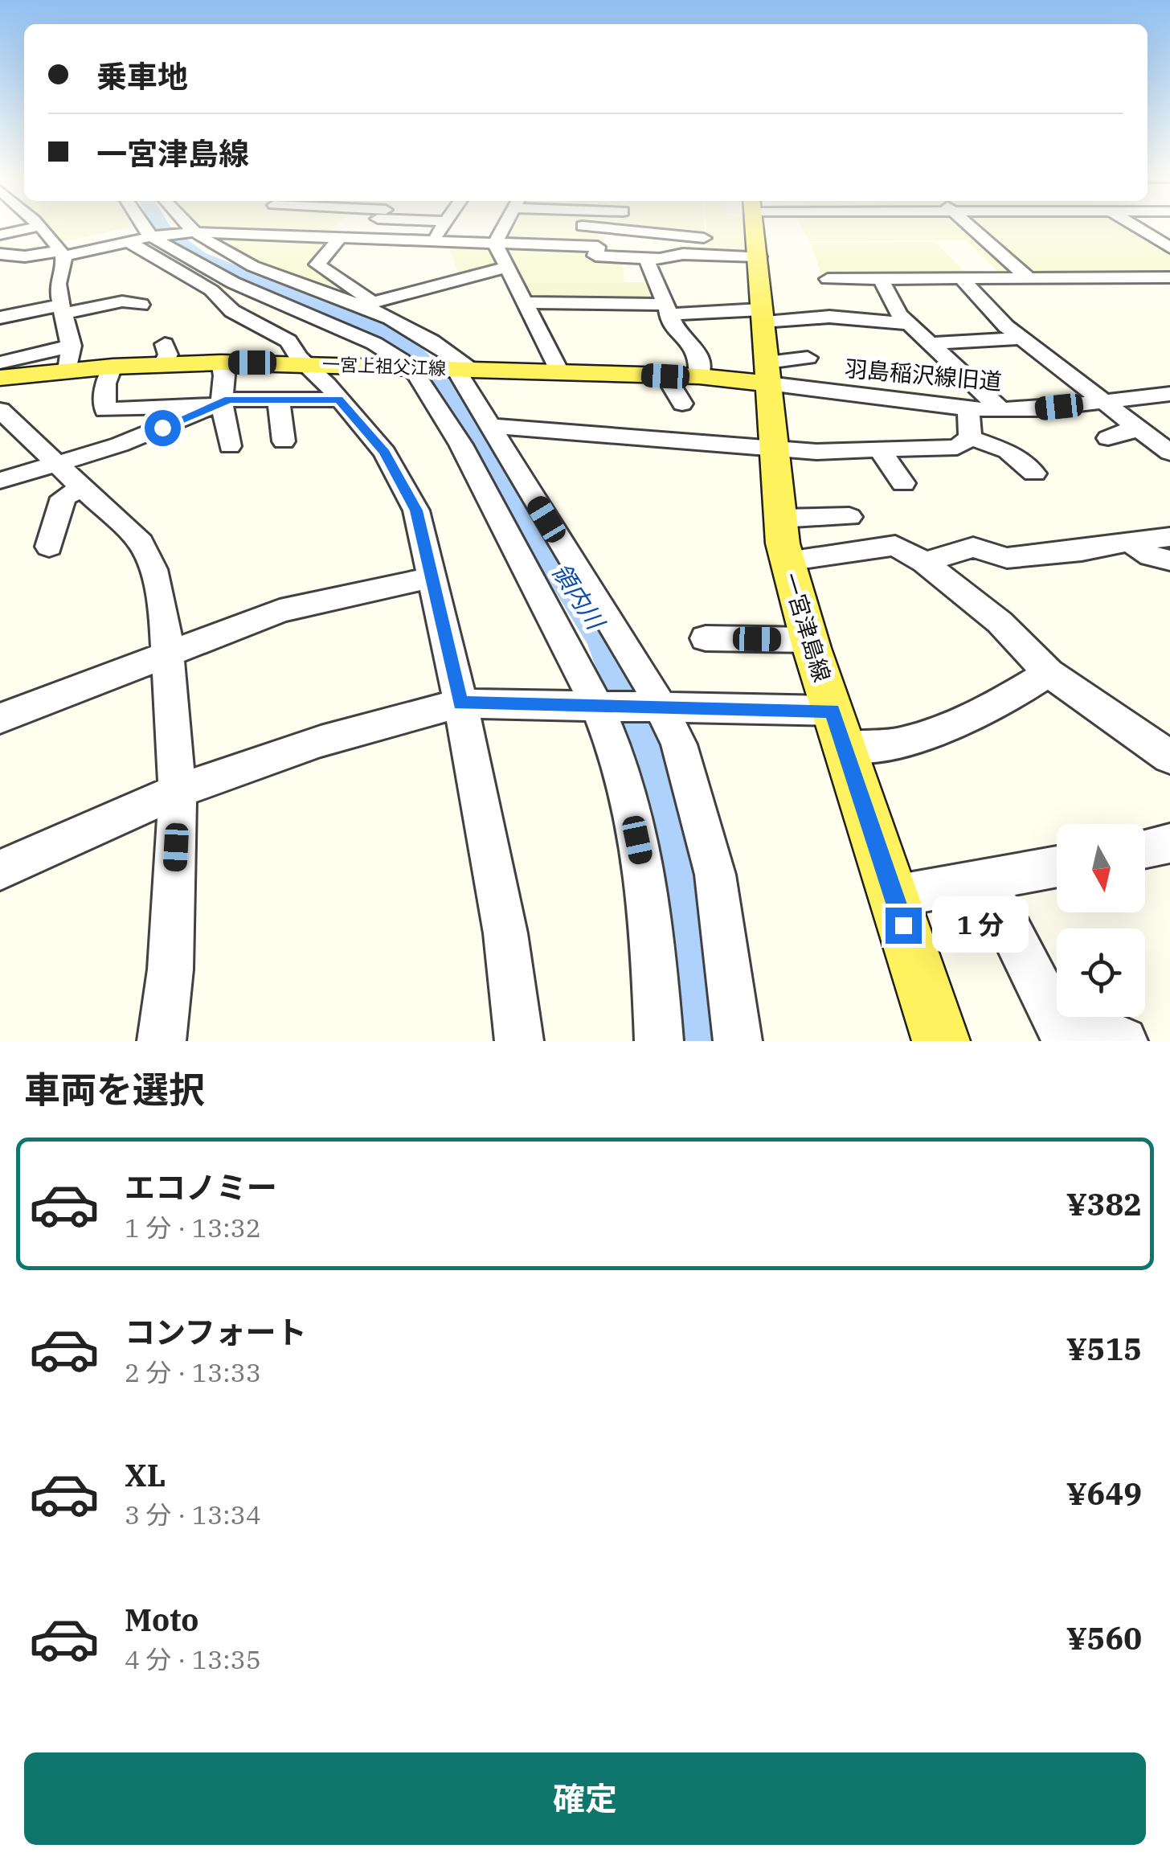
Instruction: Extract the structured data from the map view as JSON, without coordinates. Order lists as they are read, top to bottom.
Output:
{
  "streets": {
    "main road": ["一宮上祖父江線", "一宮津島線"],
    "street": ["羽島稲沢線旧道"]
  },
  "crossings": [
    ["一宮上祖父江線", "羽島稲沢線旧道"],
    ["一宮上祖父江線", "一宮津島線"],
    ["羽島稲沢線旧道", "一宮津島線"]
  ],
  "water": ["領内川"],
  "north": "bottom",
  "page": {
    "banner": ["乗車地", "一宮津島線"],
    "bubble": "1 分",
    "heading": "車両を選択",
    "list": [
      {
        "name": "エコノミー",
        "note": "1 分 · 13:32",
        "value": "¥382"
      },
      {
        "name": "コンフォート",
        "note": "2 分 · 13:33",
        "value": "¥515"
      },
      {
        "name": "XL",
        "note": "3 分 · 13:34",
        "value": "¥649"
      },
      {
        "name": "Moto",
        "note": "4 分 · 13:35",
        "value": "¥560"
      }
    ],
    "buttons": "確定"
  }
}
